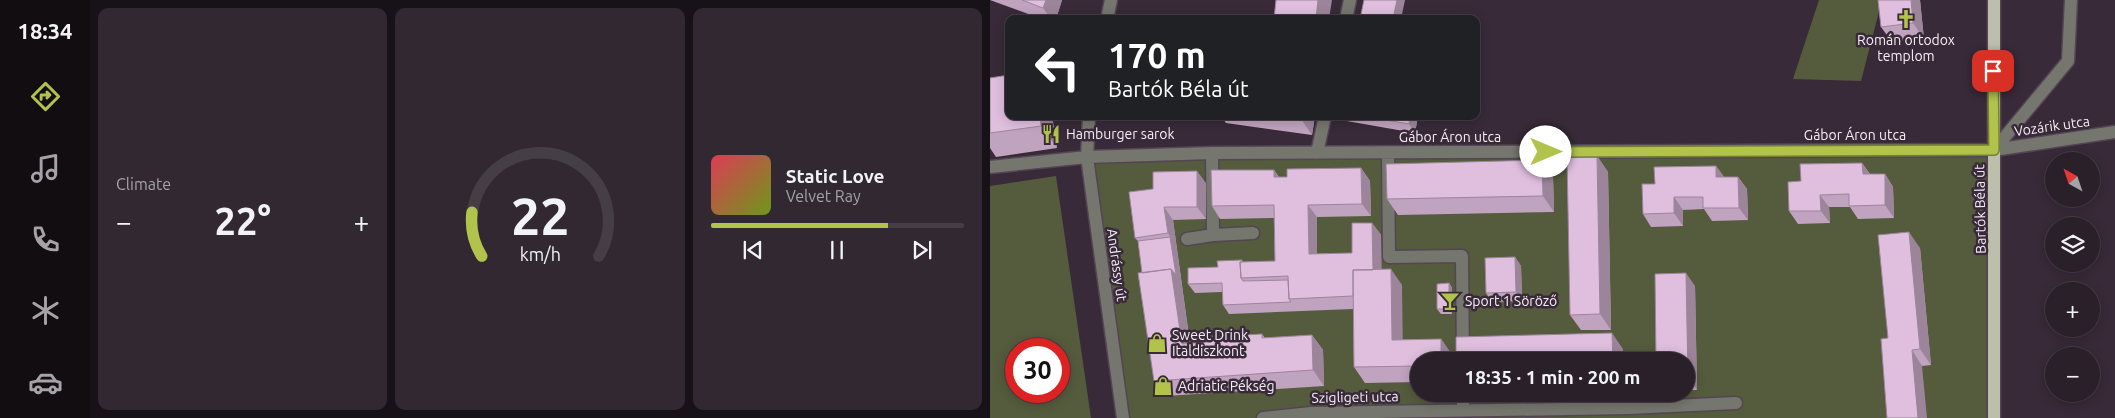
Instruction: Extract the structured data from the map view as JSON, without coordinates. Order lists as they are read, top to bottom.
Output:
{
  "streets": {
    "main road": ["Bartók Béla út"],
    "street": [
      "Vozárik utca",
      "Gábor Áron utca",
      "Andrássy út",
      "Szigligeti utca"
    ]
  },
  "crossings": [
    ["Vozárik utca", "Gábor Áron utca"],
    ["Vozárik utca", "Bartók Béla út"],
    ["Gábor Áron utca", "Bartók Béla út"],
    ["Gábor Áron utca", "Andrássy út"]
  ],
  "places": {
    "church": ["Román ortodox templom"],
    "restaurant": ["Hamburger sarok"],
    "bar": ["Sport 1 Söröző"],
    "shop": ["Sweet Drink Italdiszkont", "Adriatic Pékség"]
  },
  "north": "top left",
  "page": {
    "tabs": "18:34",
    "tile": "Climate",
    "turn": ["170 m", "Bartók Béla út"],
    "map_buttons": ["+", "−"],
    "song": ["Static Love", "Velvet Ray"],
    "heat": ["−", "22°", "+"],
    "limit": "30",
    "trip": "18:35 · 1 min · 200 m",
    "gauge": ["22", "km/h"]
  }
}
